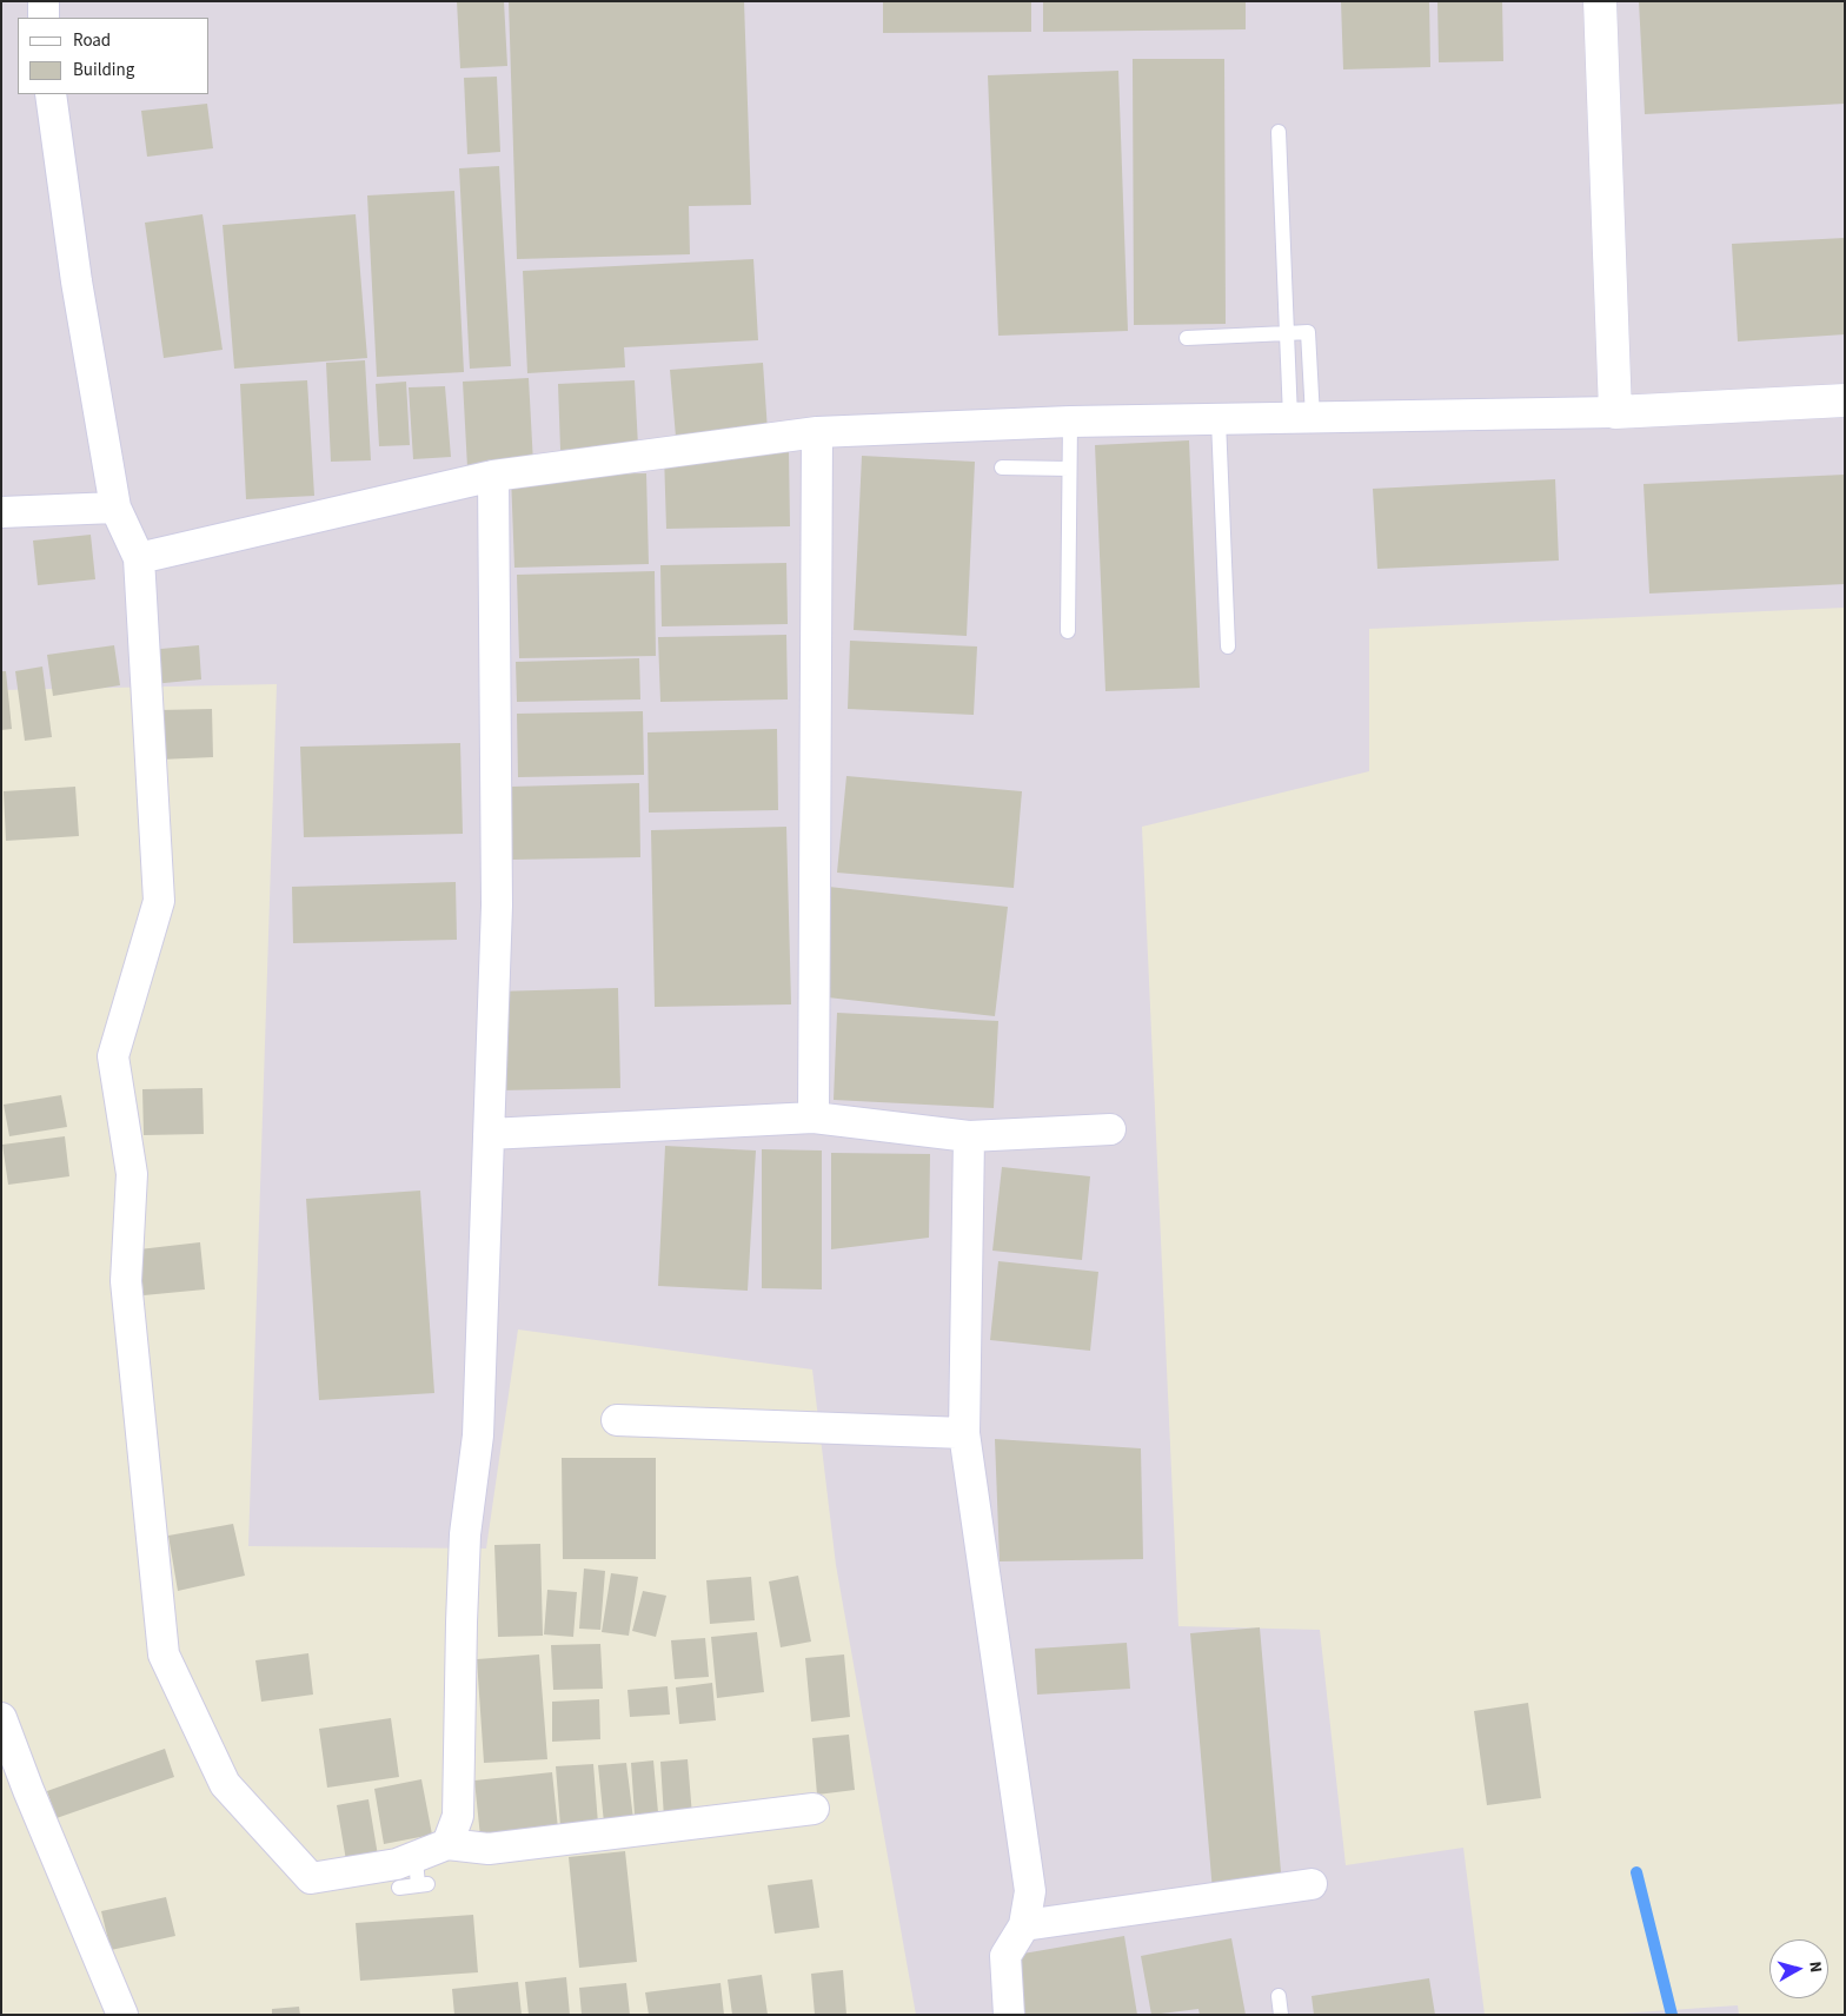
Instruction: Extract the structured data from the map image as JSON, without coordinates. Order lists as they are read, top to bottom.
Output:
{
  "legend": ["Road", "Building"],
  "north": "right"
}
